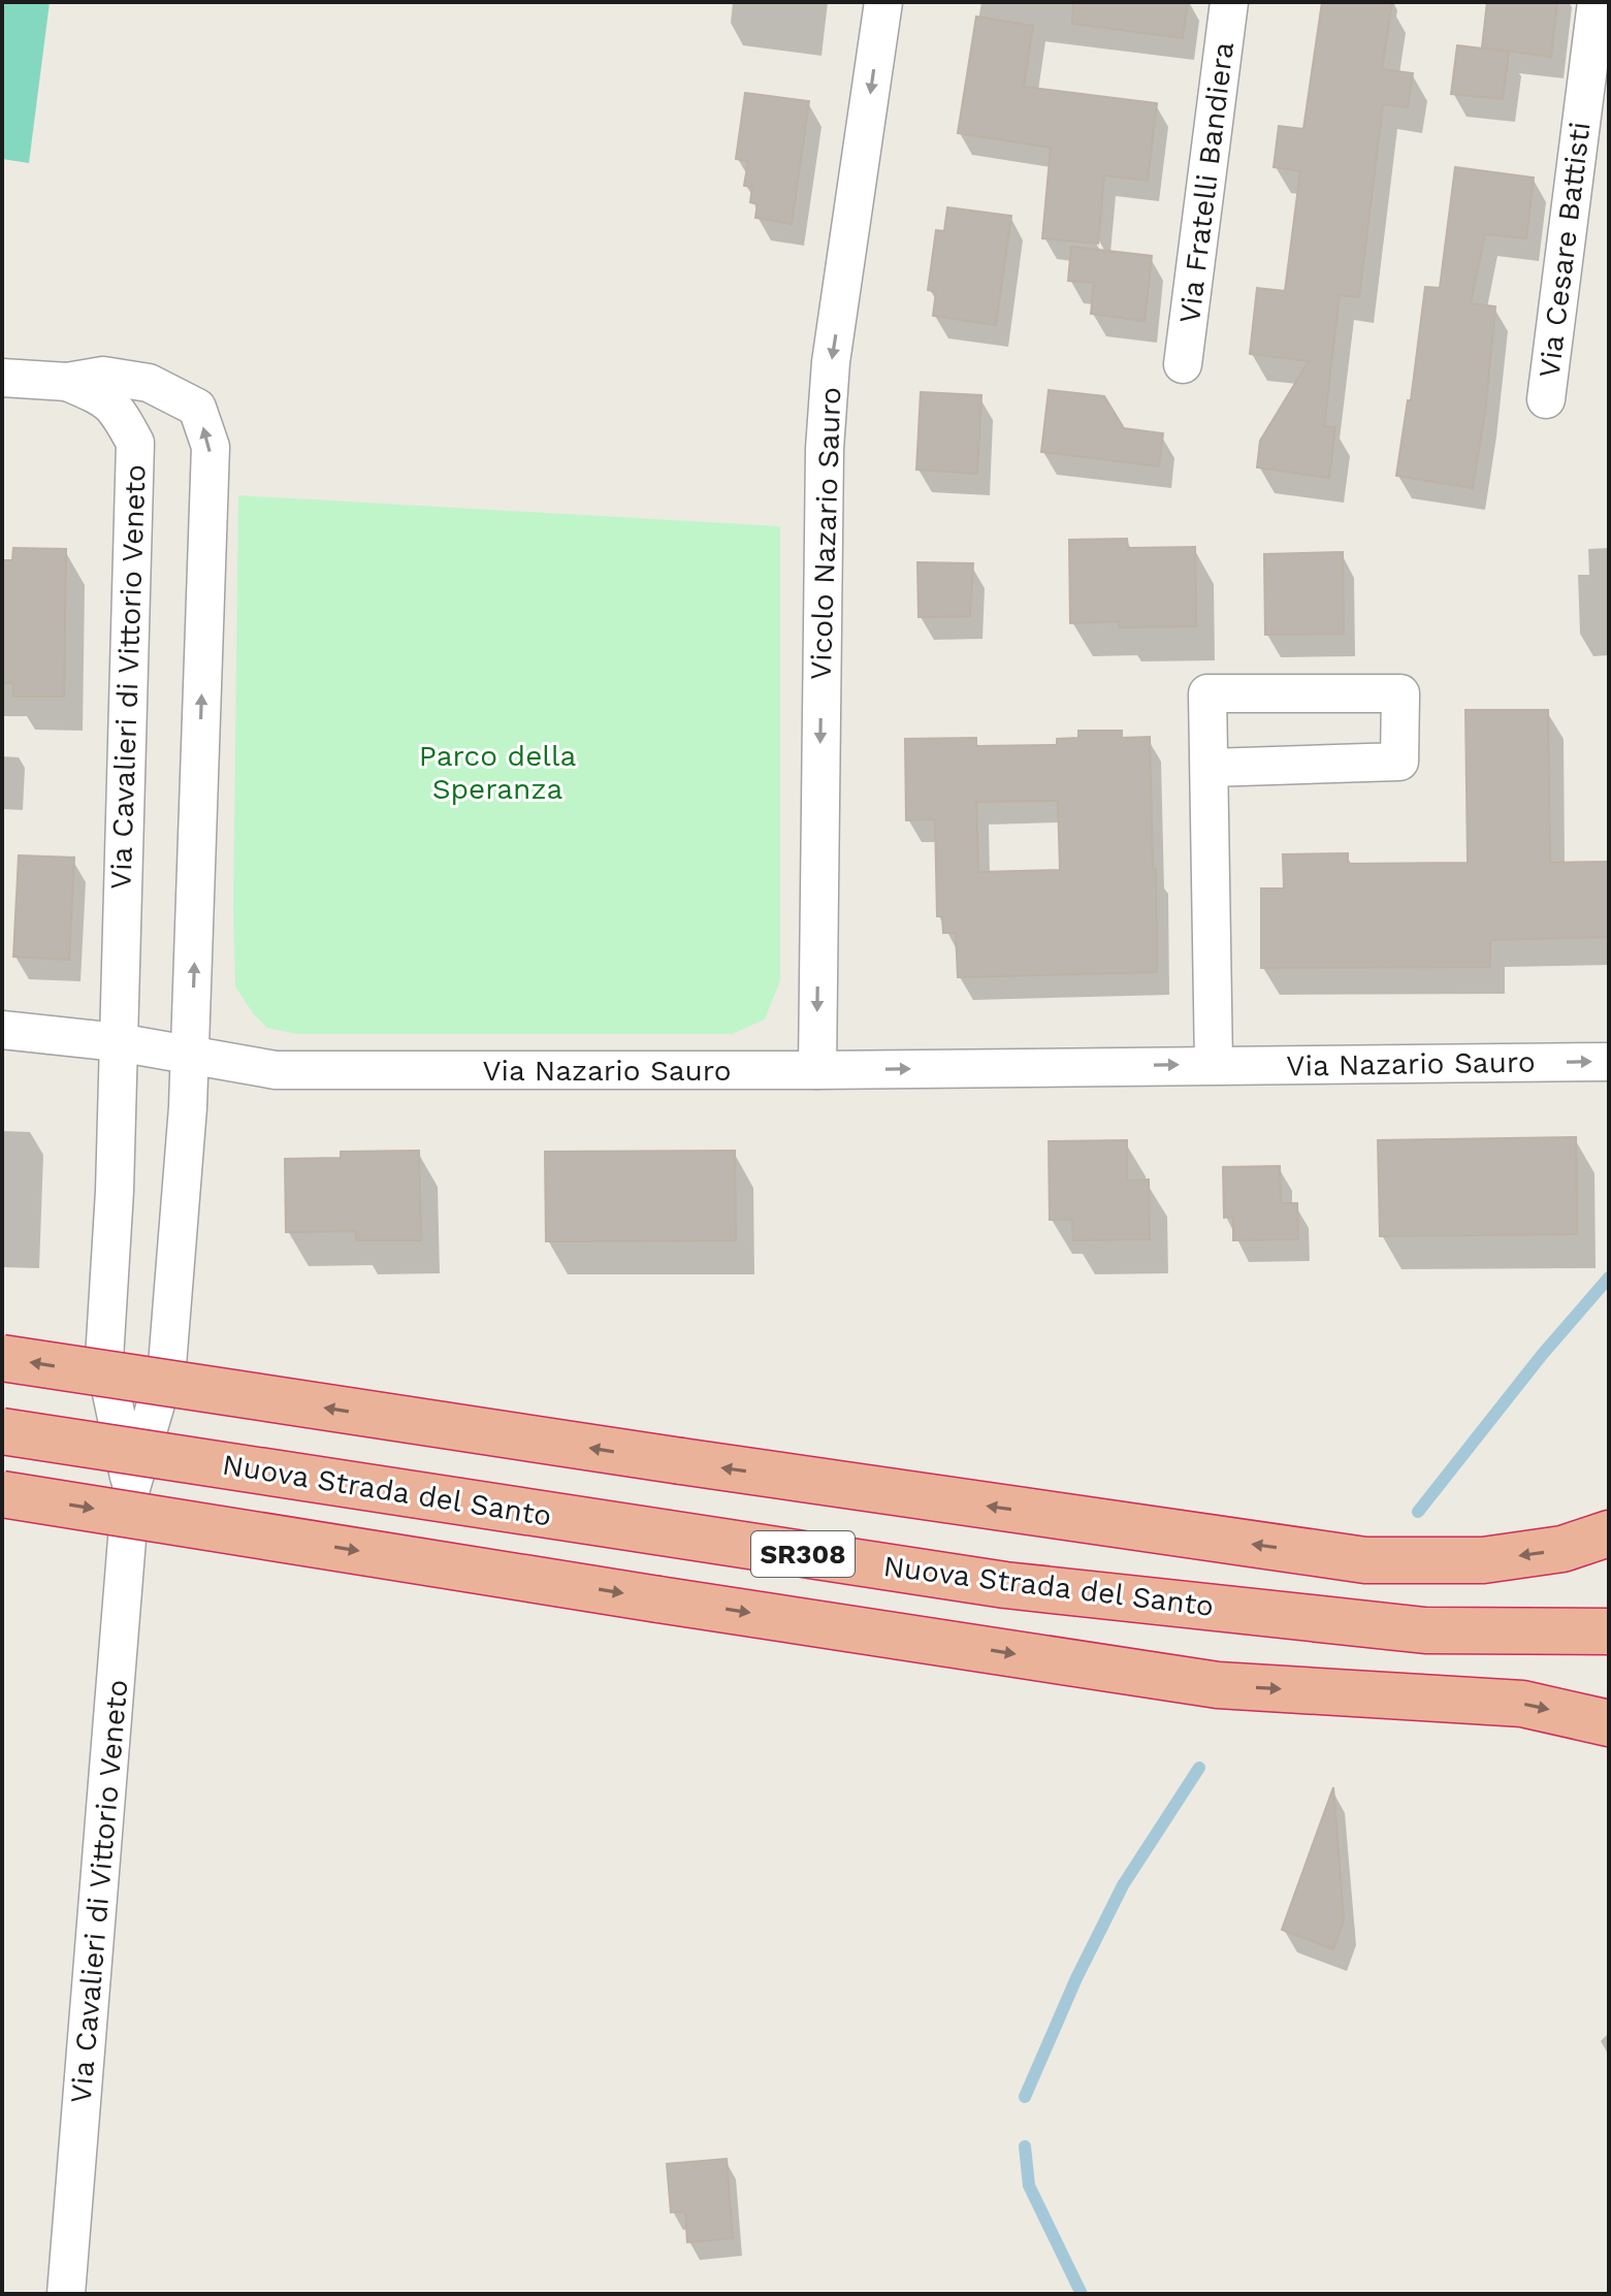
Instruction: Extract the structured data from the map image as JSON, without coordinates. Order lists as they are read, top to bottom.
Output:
{
  "streets": {
    "highway": ["Nuova Strada del Santo", "SR308"],
    "street": [
      "Via Fratelli Bandiera",
      "Via Cesare Battisti",
      "Vicolo Nazario Sauro",
      "Via Cavalieri di Vittorio Veneto",
      "Via Nazario Sauro"
    ]
  },
  "crossings": [
    ["Vicolo Nazario Sauro", "Via Nazario Sauro"],
    ["Via Cavalieri di Vittorio Veneto", "Via Nazario Sauro"]
  ],
  "one_way": ["Vicolo Nazario Sauro", "Via Nazario Sauro"],
  "parks": ["Parco della Speranza"]
}
